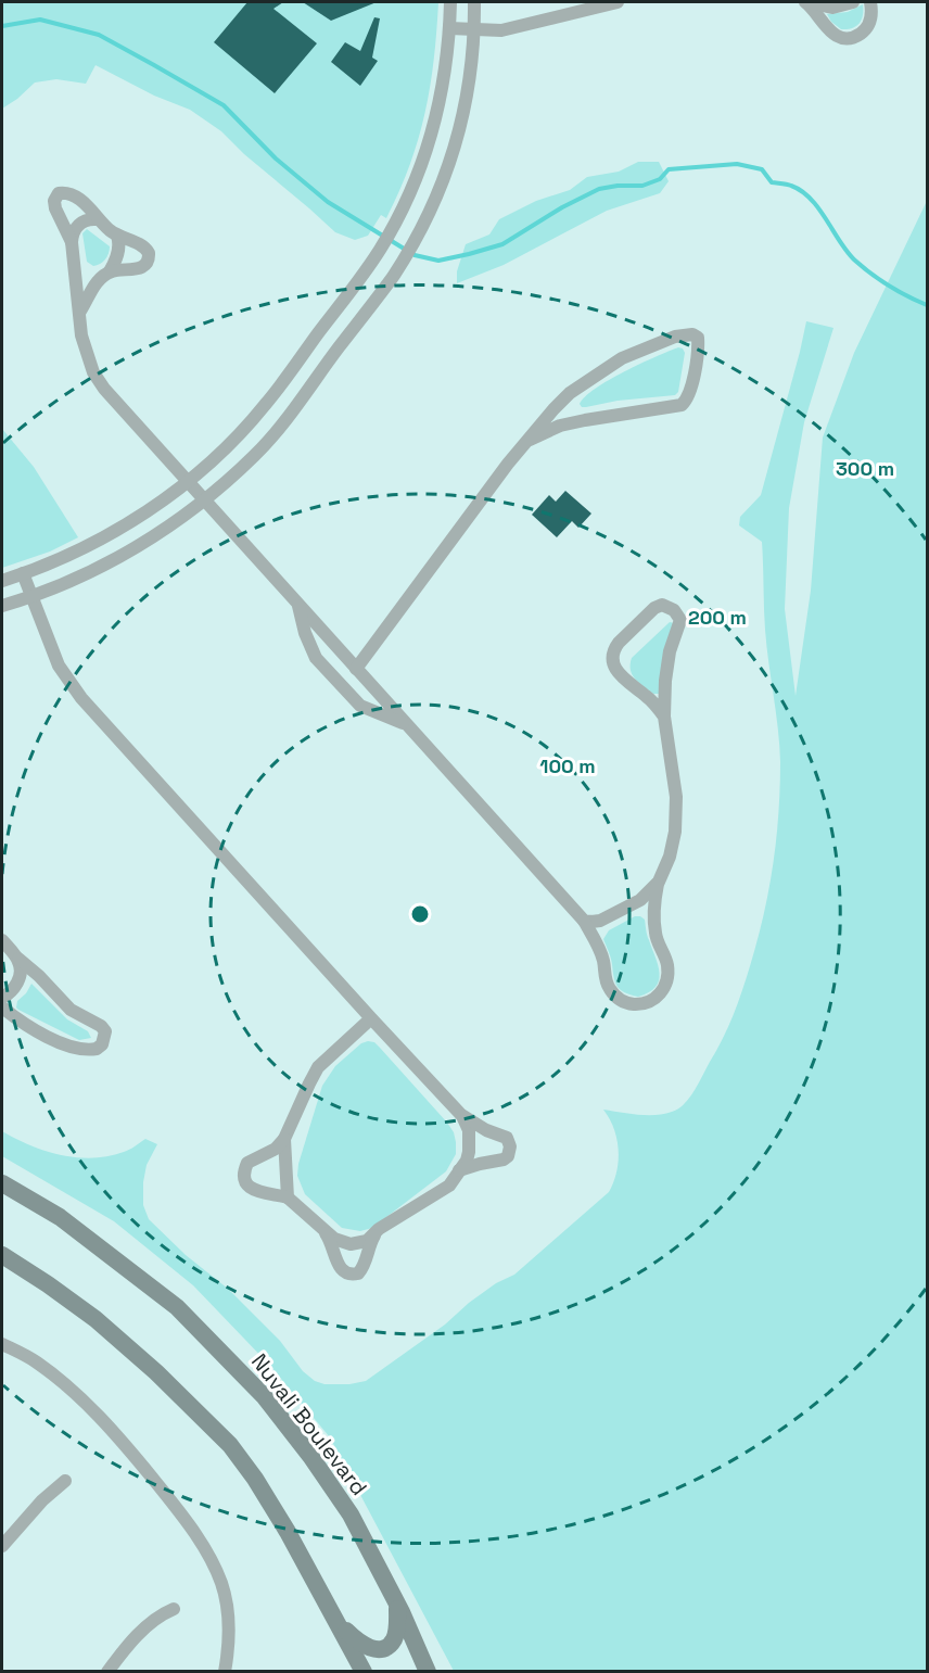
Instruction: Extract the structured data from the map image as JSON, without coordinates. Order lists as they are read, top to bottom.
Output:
{
  "streets": {
    "main road": ["Nuvali Boulevard"]
  },
  "rings": ["300 m", "200 m", "100 m"]
}
